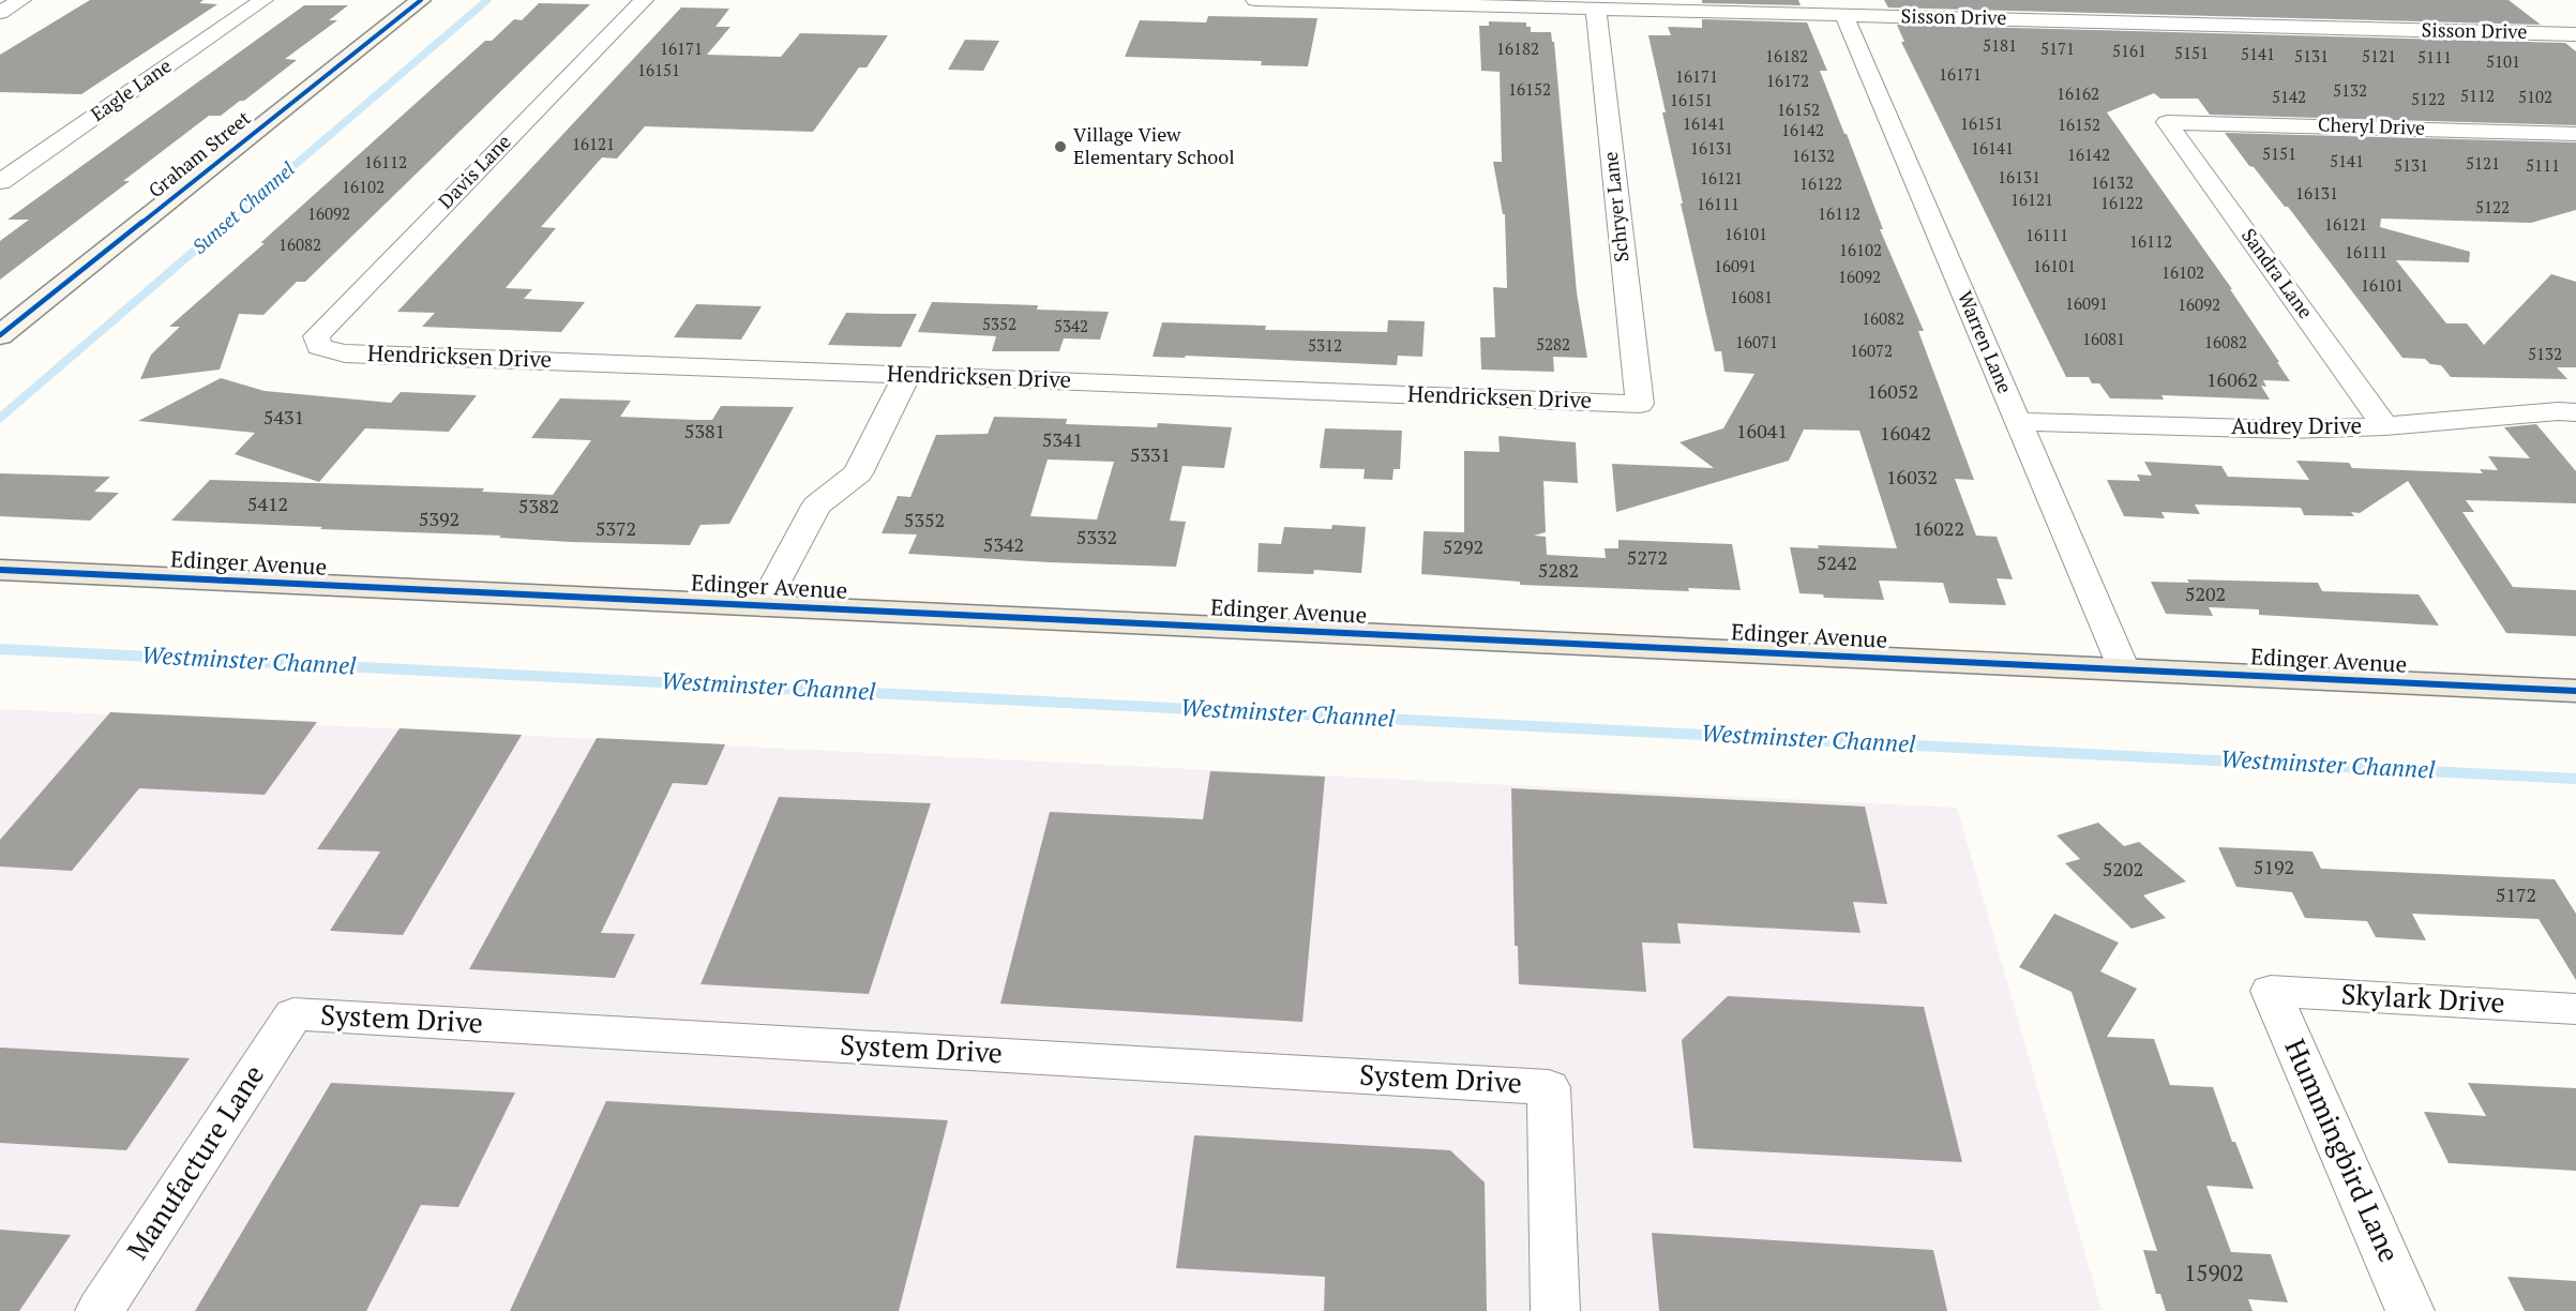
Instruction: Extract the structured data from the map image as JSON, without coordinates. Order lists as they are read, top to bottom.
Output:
{
  "streets": {
    "main road": ["Edinger Avenue"],
    "street": [
      "Sisson Drive",
      "Eagle Lane",
      "Cheryl Drive",
      "Graham Street",
      "Davis Lane",
      "Schryer Lane",
      "Sandra Lane",
      "Warren Lane",
      "Hendricksen Drive",
      "Audrey Drive",
      "Skylark Drive",
      "System Drive",
      "Hummingbird Lane",
      "Manufacture Lane"
    ]
  },
  "crossings": [
    ["Sisson Drive", "Schryer Lane"],
    ["Sisson Drive", "Warren Lane"],
    ["Cheryl Drive", "Sandra Lane"],
    ["Davis Lane", "Hendricksen Drive"],
    ["Schryer Lane", "Hendricksen Drive"],
    ["Sandra Lane", "Audrey Drive"],
    ["Warren Lane", "Audrey Drive"],
    ["Warren Lane", "Edinger Avenue"],
    ["Skylark Drive", "Hummingbird Lane"],
    ["System Drive", "Manufacture Lane"]
  ],
  "water": ["Sunset Channel", "Westminster Channel"],
  "places": ["Village View Elementary School"],
  "house_numbers": [
    "5181",
    "16171",
    "16182",
    "5171",
    "5161",
    "5151",
    "5141",
    "16182",
    "5131",
    "5121",
    "5111",
    "5101",
    "16151",
    "16171",
    "16171",
    "16172",
    "16152",
    "5132",
    "16162",
    "5112",
    "5142",
    "5102",
    "5122",
    "16151",
    "16152",
    "16141",
    "16151",
    "16152",
    "16142",
    "16121",
    "16131",
    "16141",
    "5151",
    "16142",
    "16132",
    "5141",
    "16112",
    "5121",
    "5131",
    "5111",
    "16131",
    "16121",
    "16132",
    "16122",
    "16102",
    "16131",
    "16121",
    "16122",
    "16111",
    "5122",
    "16092",
    "16112",
    "16121",
    "16101",
    "16111",
    "16112",
    "16082",
    "16102",
    "16111",
    "16091",
    "16101",
    "16102",
    "16092",
    "16101",
    "16081",
    "16091",
    "16092",
    "16082",
    "5352",
    "5342",
    "16081",
    "16071",
    "16082",
    "5282",
    "5312",
    "16072",
    "5132",
    "16062",
    "16052",
    "5431",
    "5381",
    "16041",
    "16042",
    "5341",
    "5331",
    "16032",
    "5412",
    "5382",
    "5392",
    "5352",
    "5372",
    "16022",
    "5332",
    "5342",
    "5292",
    "5272",
    "5242",
    "5282",
    "5202",
    "5192",
    "5202",
    "5172",
    "15902"
  ]
}
